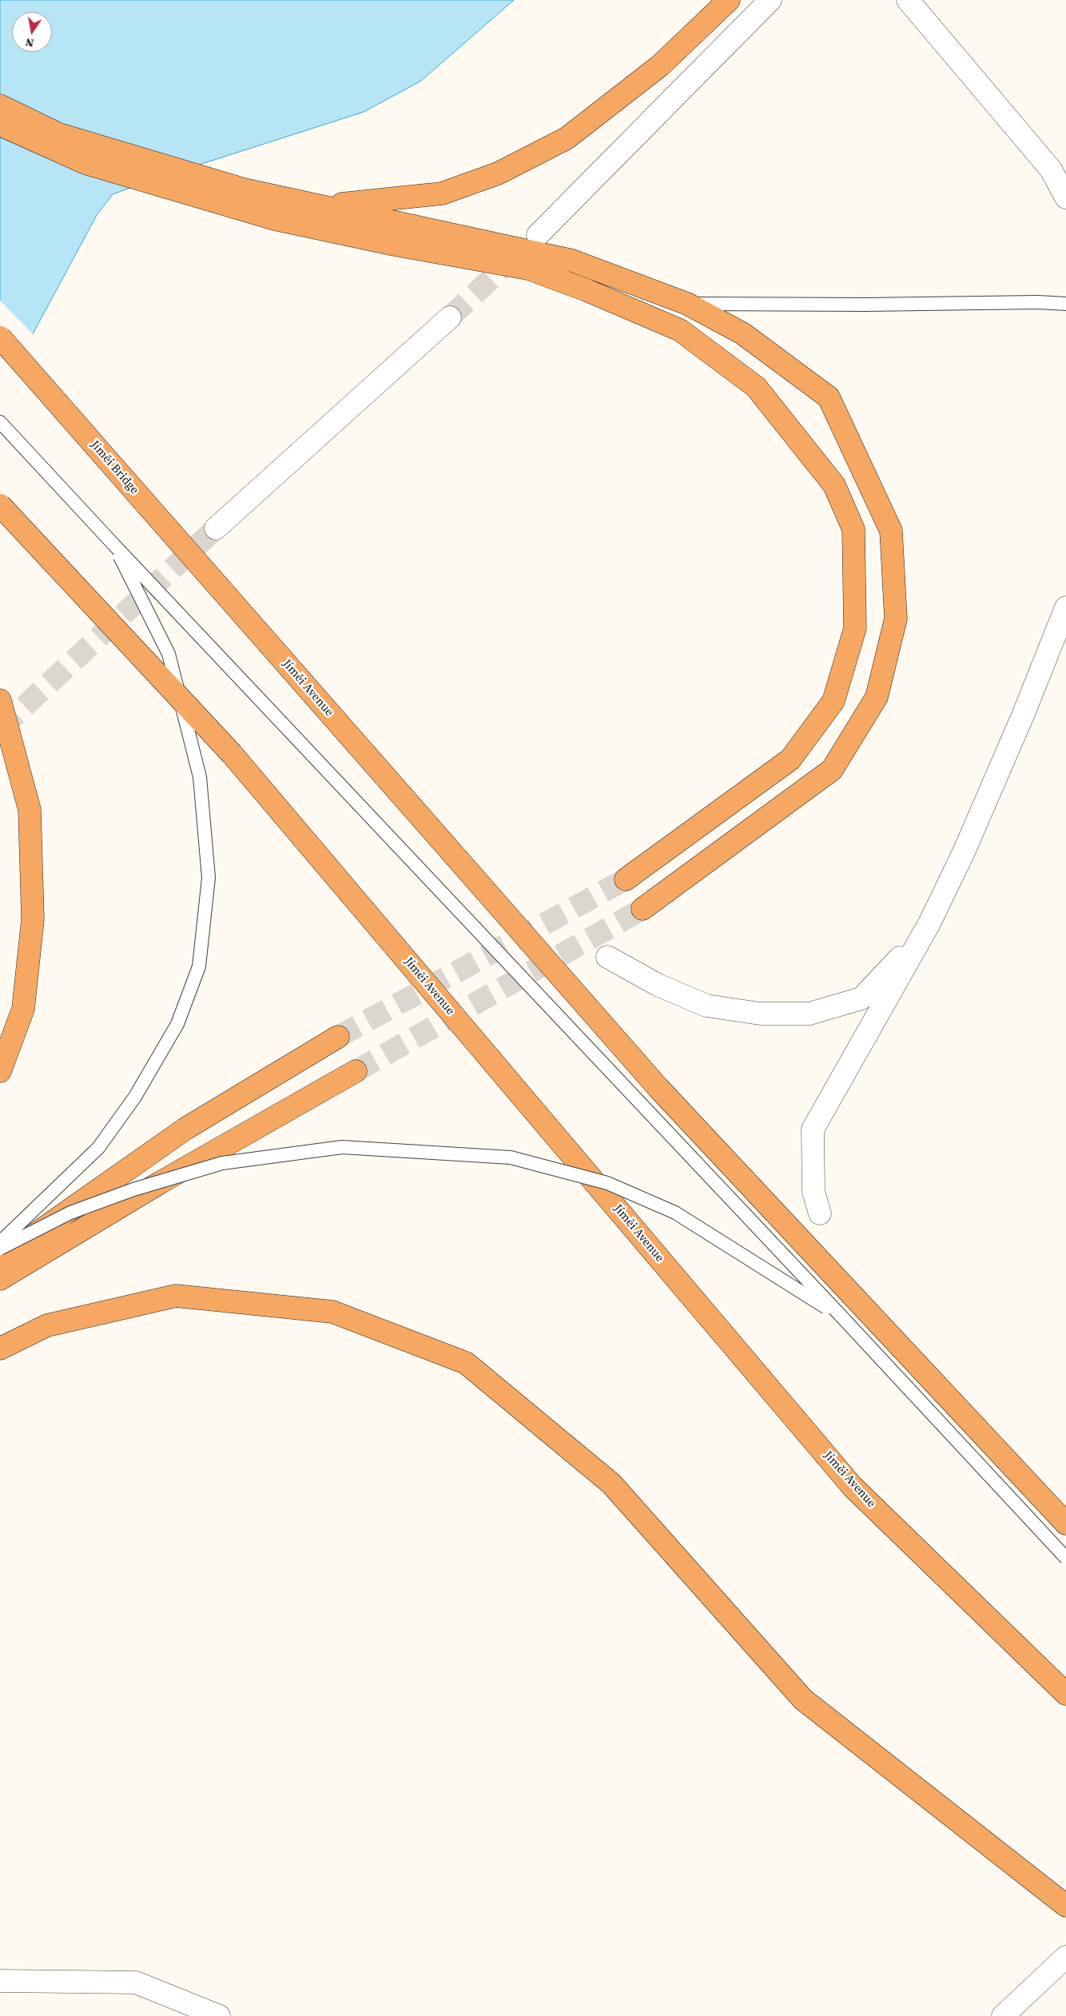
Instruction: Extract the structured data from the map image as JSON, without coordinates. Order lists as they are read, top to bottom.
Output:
{
  "streets": {
    "highway": ["Jíměi Bridge", "Jíměi Avenue"]
  },
  "crossings": [
    ["Jíměi Bridge", "Jíměi Avenue"]
  ],
  "north": "bottom"
}
